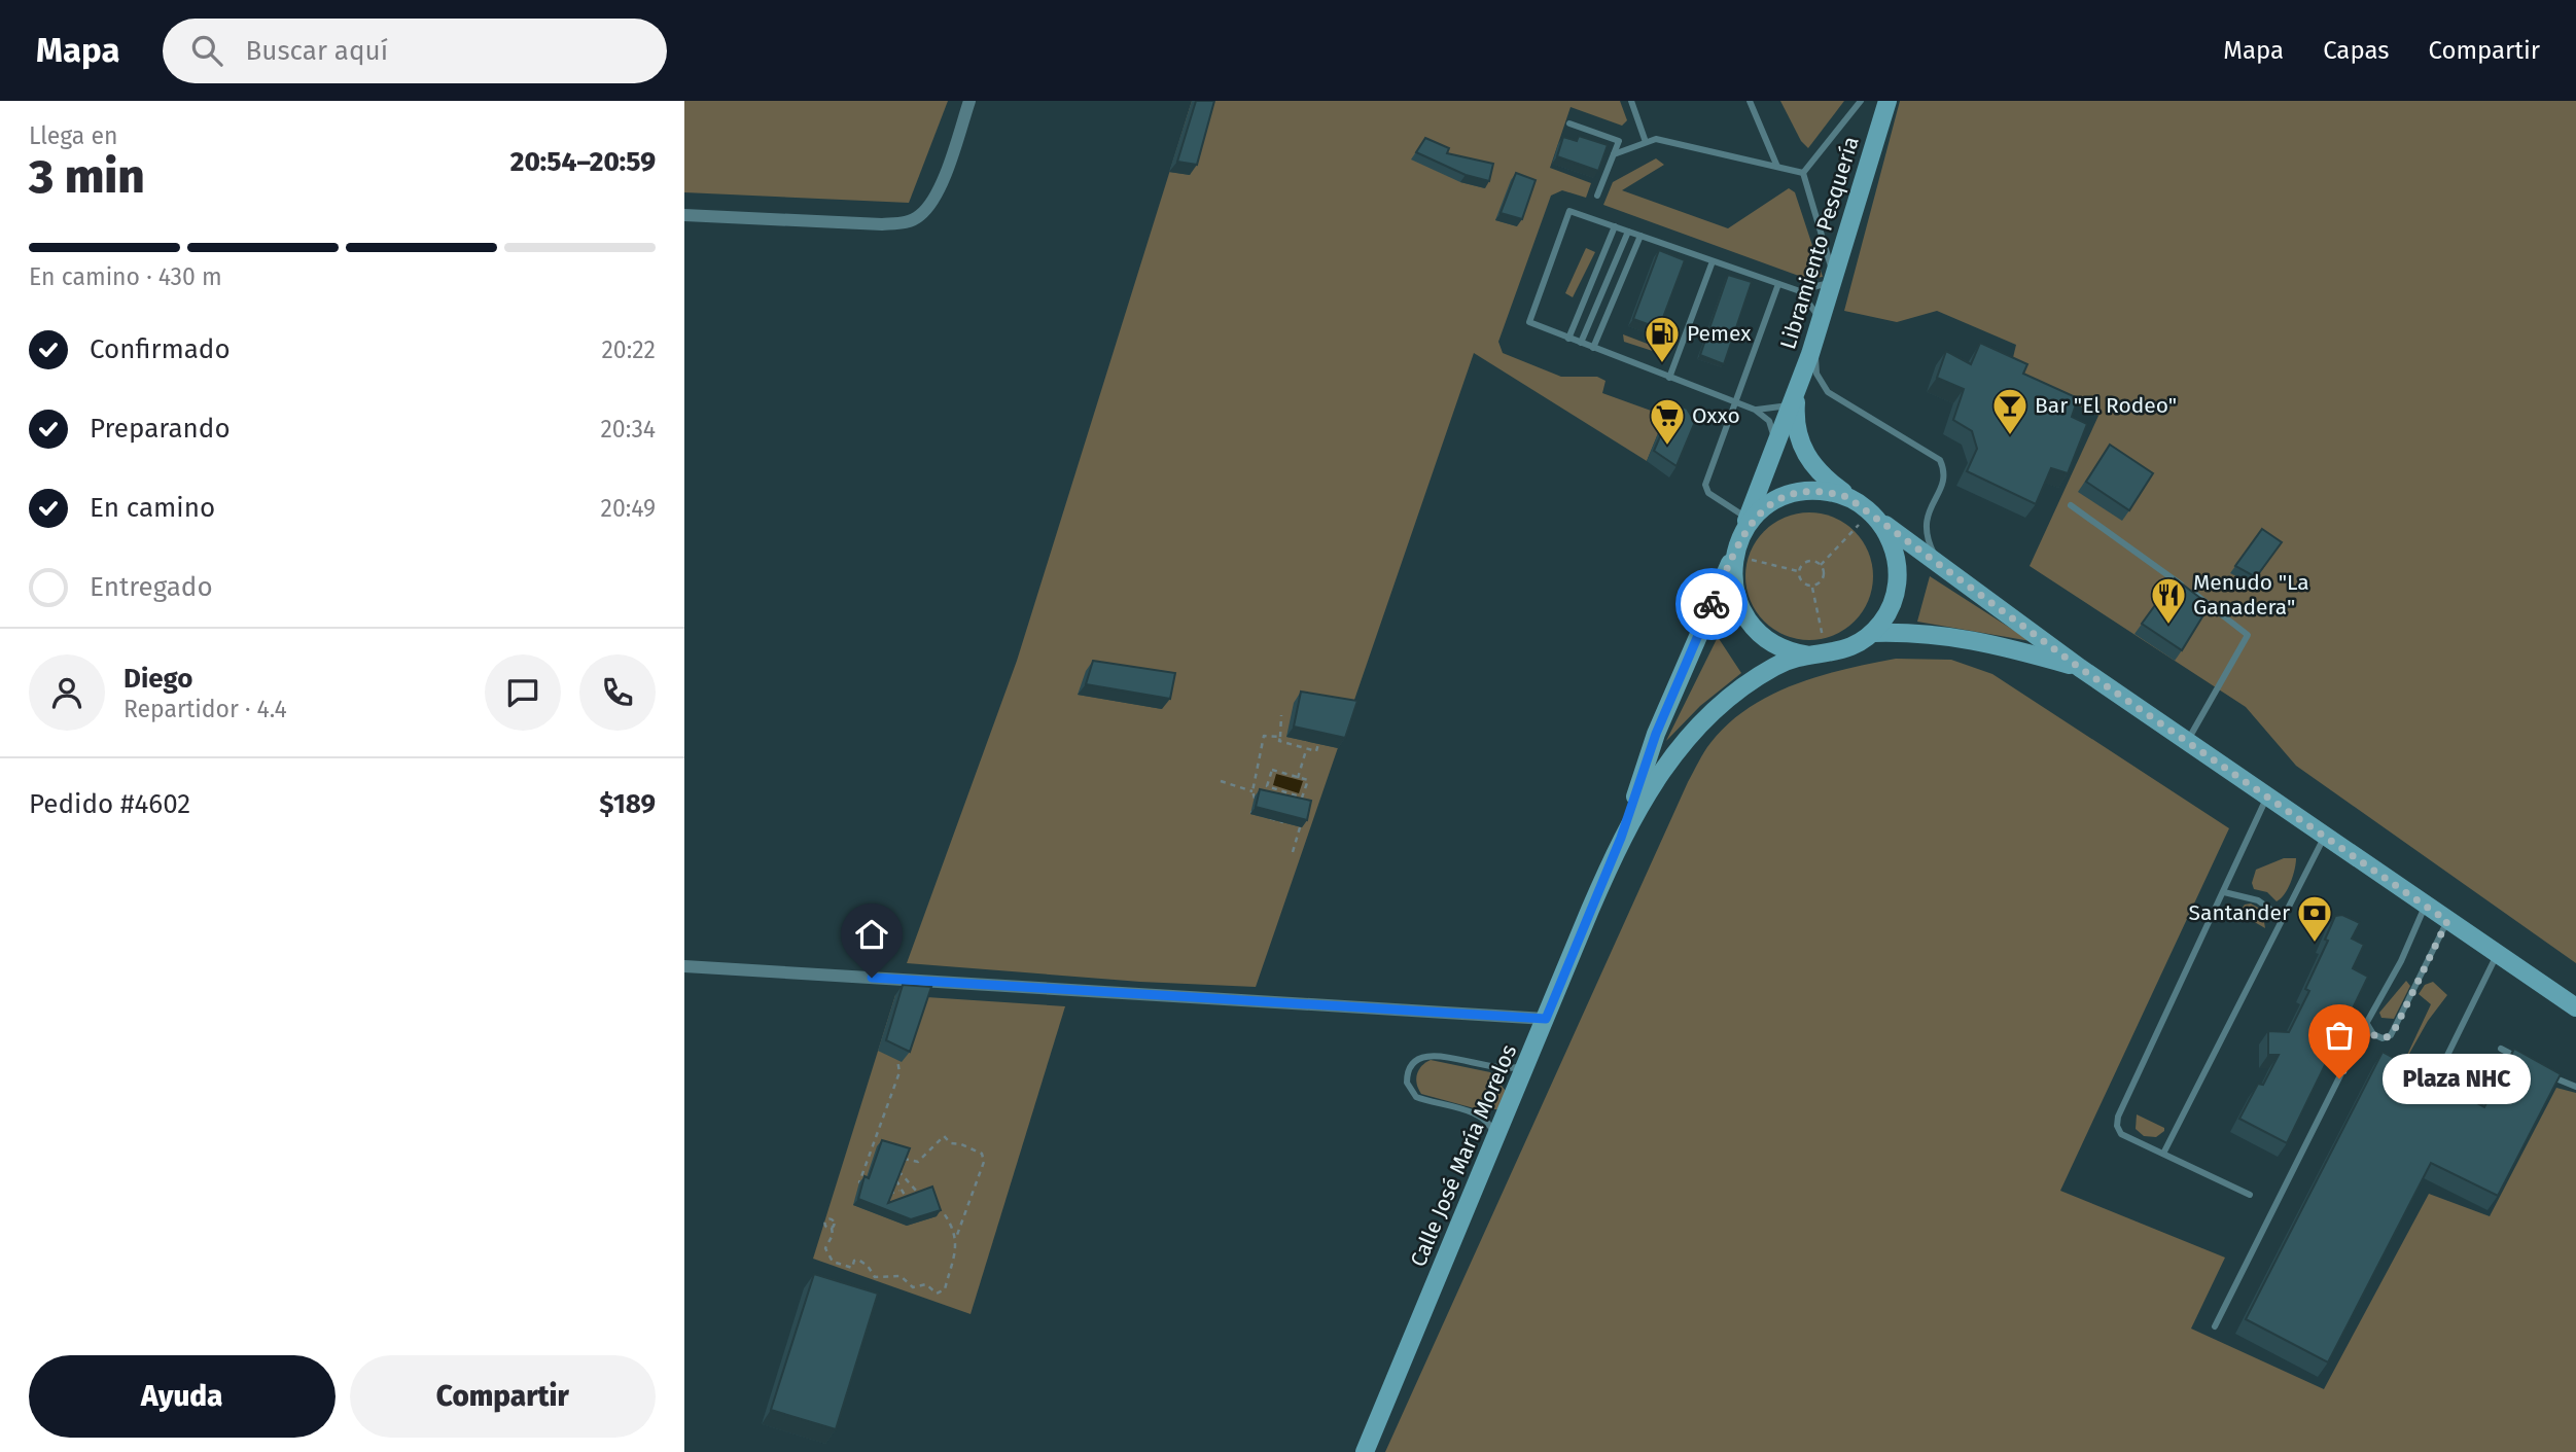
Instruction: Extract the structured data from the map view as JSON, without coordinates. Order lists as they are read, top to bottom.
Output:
{
  "streets": {
    "main road": ["Libramiento Pesquería", "Calle José María Morelos"]
  },
  "places": {
    "fuel station": ["Pemex"],
    "bar": ["Bar \"El Rodeo\""],
    "supermarket": ["Oxxo"],
    "restaurant": ["Menudo \"La Ganadera\""],
    "bank": ["Santander"],
    "other": ["Plaza NHC"]
  },
  "page": {
    "header": "Mapa",
    "search": "Buscar aquí",
    "nav": ["Mapa", "Capas", "Compartir"],
    "heading": ["3 min", "Llega en", "20:54–20:59"],
    "panel": [
      "Diego",
      "Repartidor · 4.4",
      "Pedido #4602",
      "$189"
    ],
    "bar": "En camino · 430 m",
    "list": [
      ["Confirmado", "20:22"],
      ["Preparando", "20:34"],
      ["En camino", "20:49"],
      "Entregado"
    ],
    "bubble": "Plaza NHC",
    "buttons": ["Ayuda", "Compartir"]
  }
}
